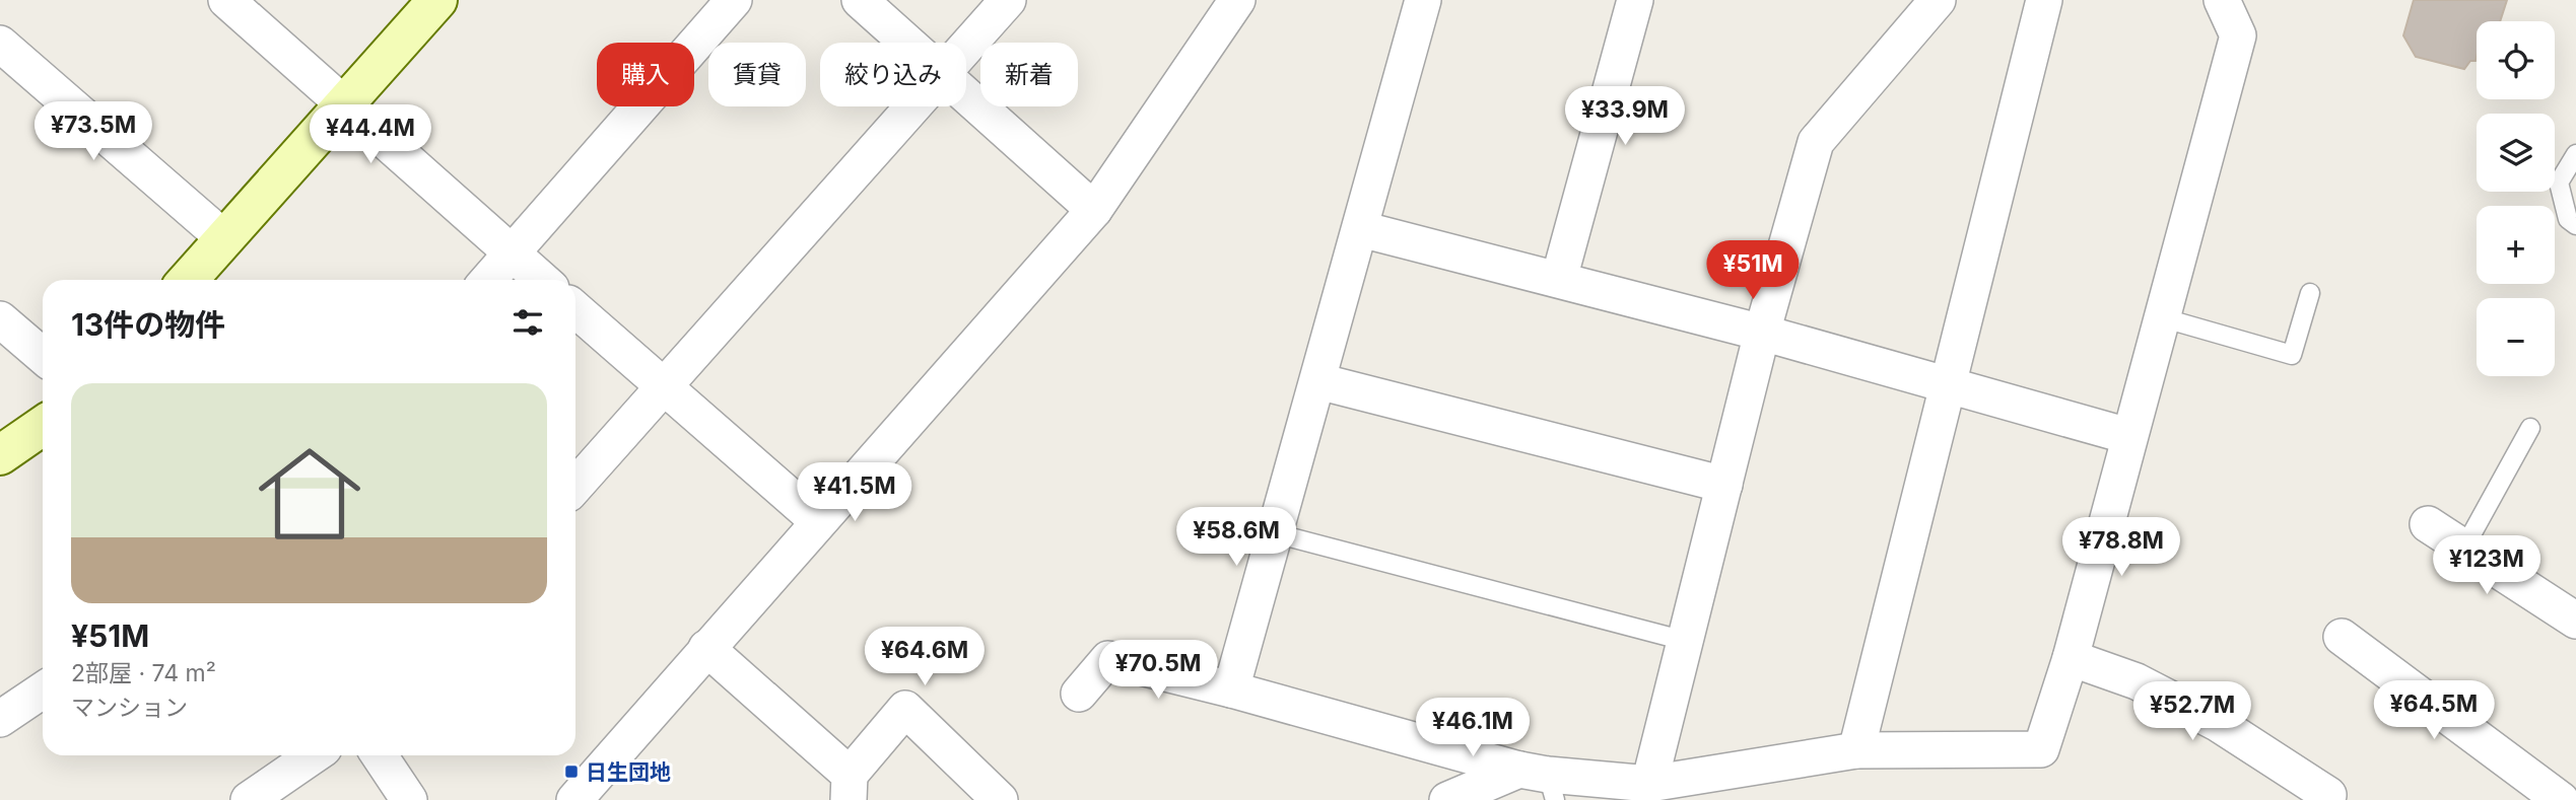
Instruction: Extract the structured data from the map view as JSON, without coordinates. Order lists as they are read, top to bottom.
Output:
{
  "places": {
    "transit": ["日生団地"]
  },
  "page": {
    "map_buttons": ["+", "−"],
    "chip": [
      "購入",
      "賃貸",
      "絞り込み",
      "新着"
    ],
    "price": [
      "¥33.9M",
      "¥73.5M",
      "¥44.4M",
      "¥51M",
      "¥41.5M",
      "¥58.6M",
      "¥78.8M",
      "¥123M",
      "¥64.6M",
      "¥70.5M",
      "¥64.5M",
      "¥52.7M",
      "¥46.1M"
    ],
    "heading": "13件の物件",
    "list": [
      {
        "name": "¥51M",
        "note": "2部屋 · 74 m² · マンション"
      }
    ]
  }
}
